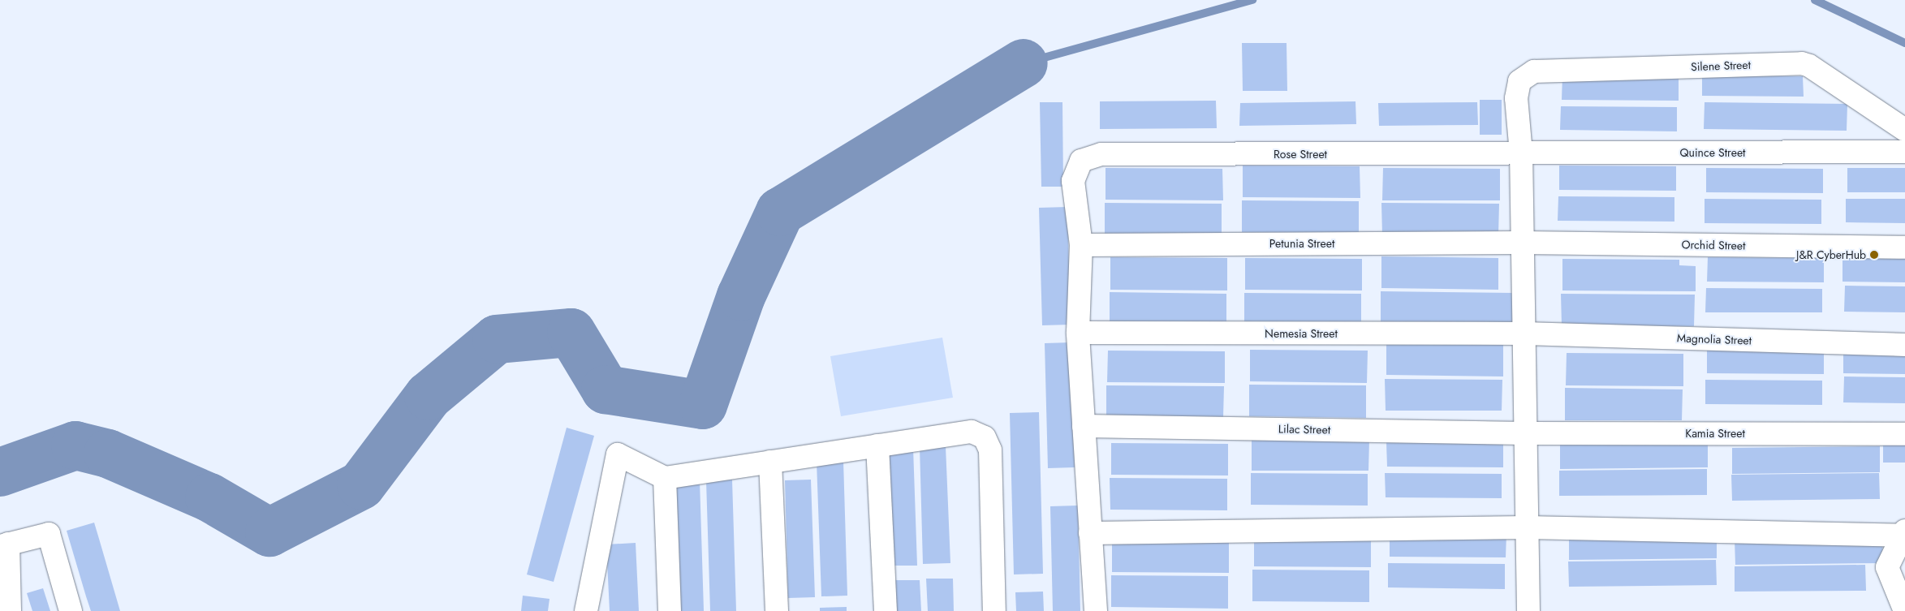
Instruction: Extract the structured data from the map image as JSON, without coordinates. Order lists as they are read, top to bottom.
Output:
{
  "streets": {
    "street": [
      "Silene Street",
      "Quince Street",
      "Rose Street",
      "Petunia Street",
      "Orchid Street",
      "Nemesia Street",
      "Magnolia Street",
      "Lilac Street",
      "Kamia Street"
    ]
  },
  "crossings": [
    ["Silene Street", "Quince Street"],
    ["Silene Street", "Rose Street"],
    ["Quince Street", "Rose Street"],
    ["Rose Street", "Petunia Street"],
    ["Petunia Street", "Orchid Street"],
    ["Nemesia Street", "Magnolia Street"],
    ["Lilac Street", "Kamia Street"]
  ],
  "places": ["J&R CyberHub"]
}
